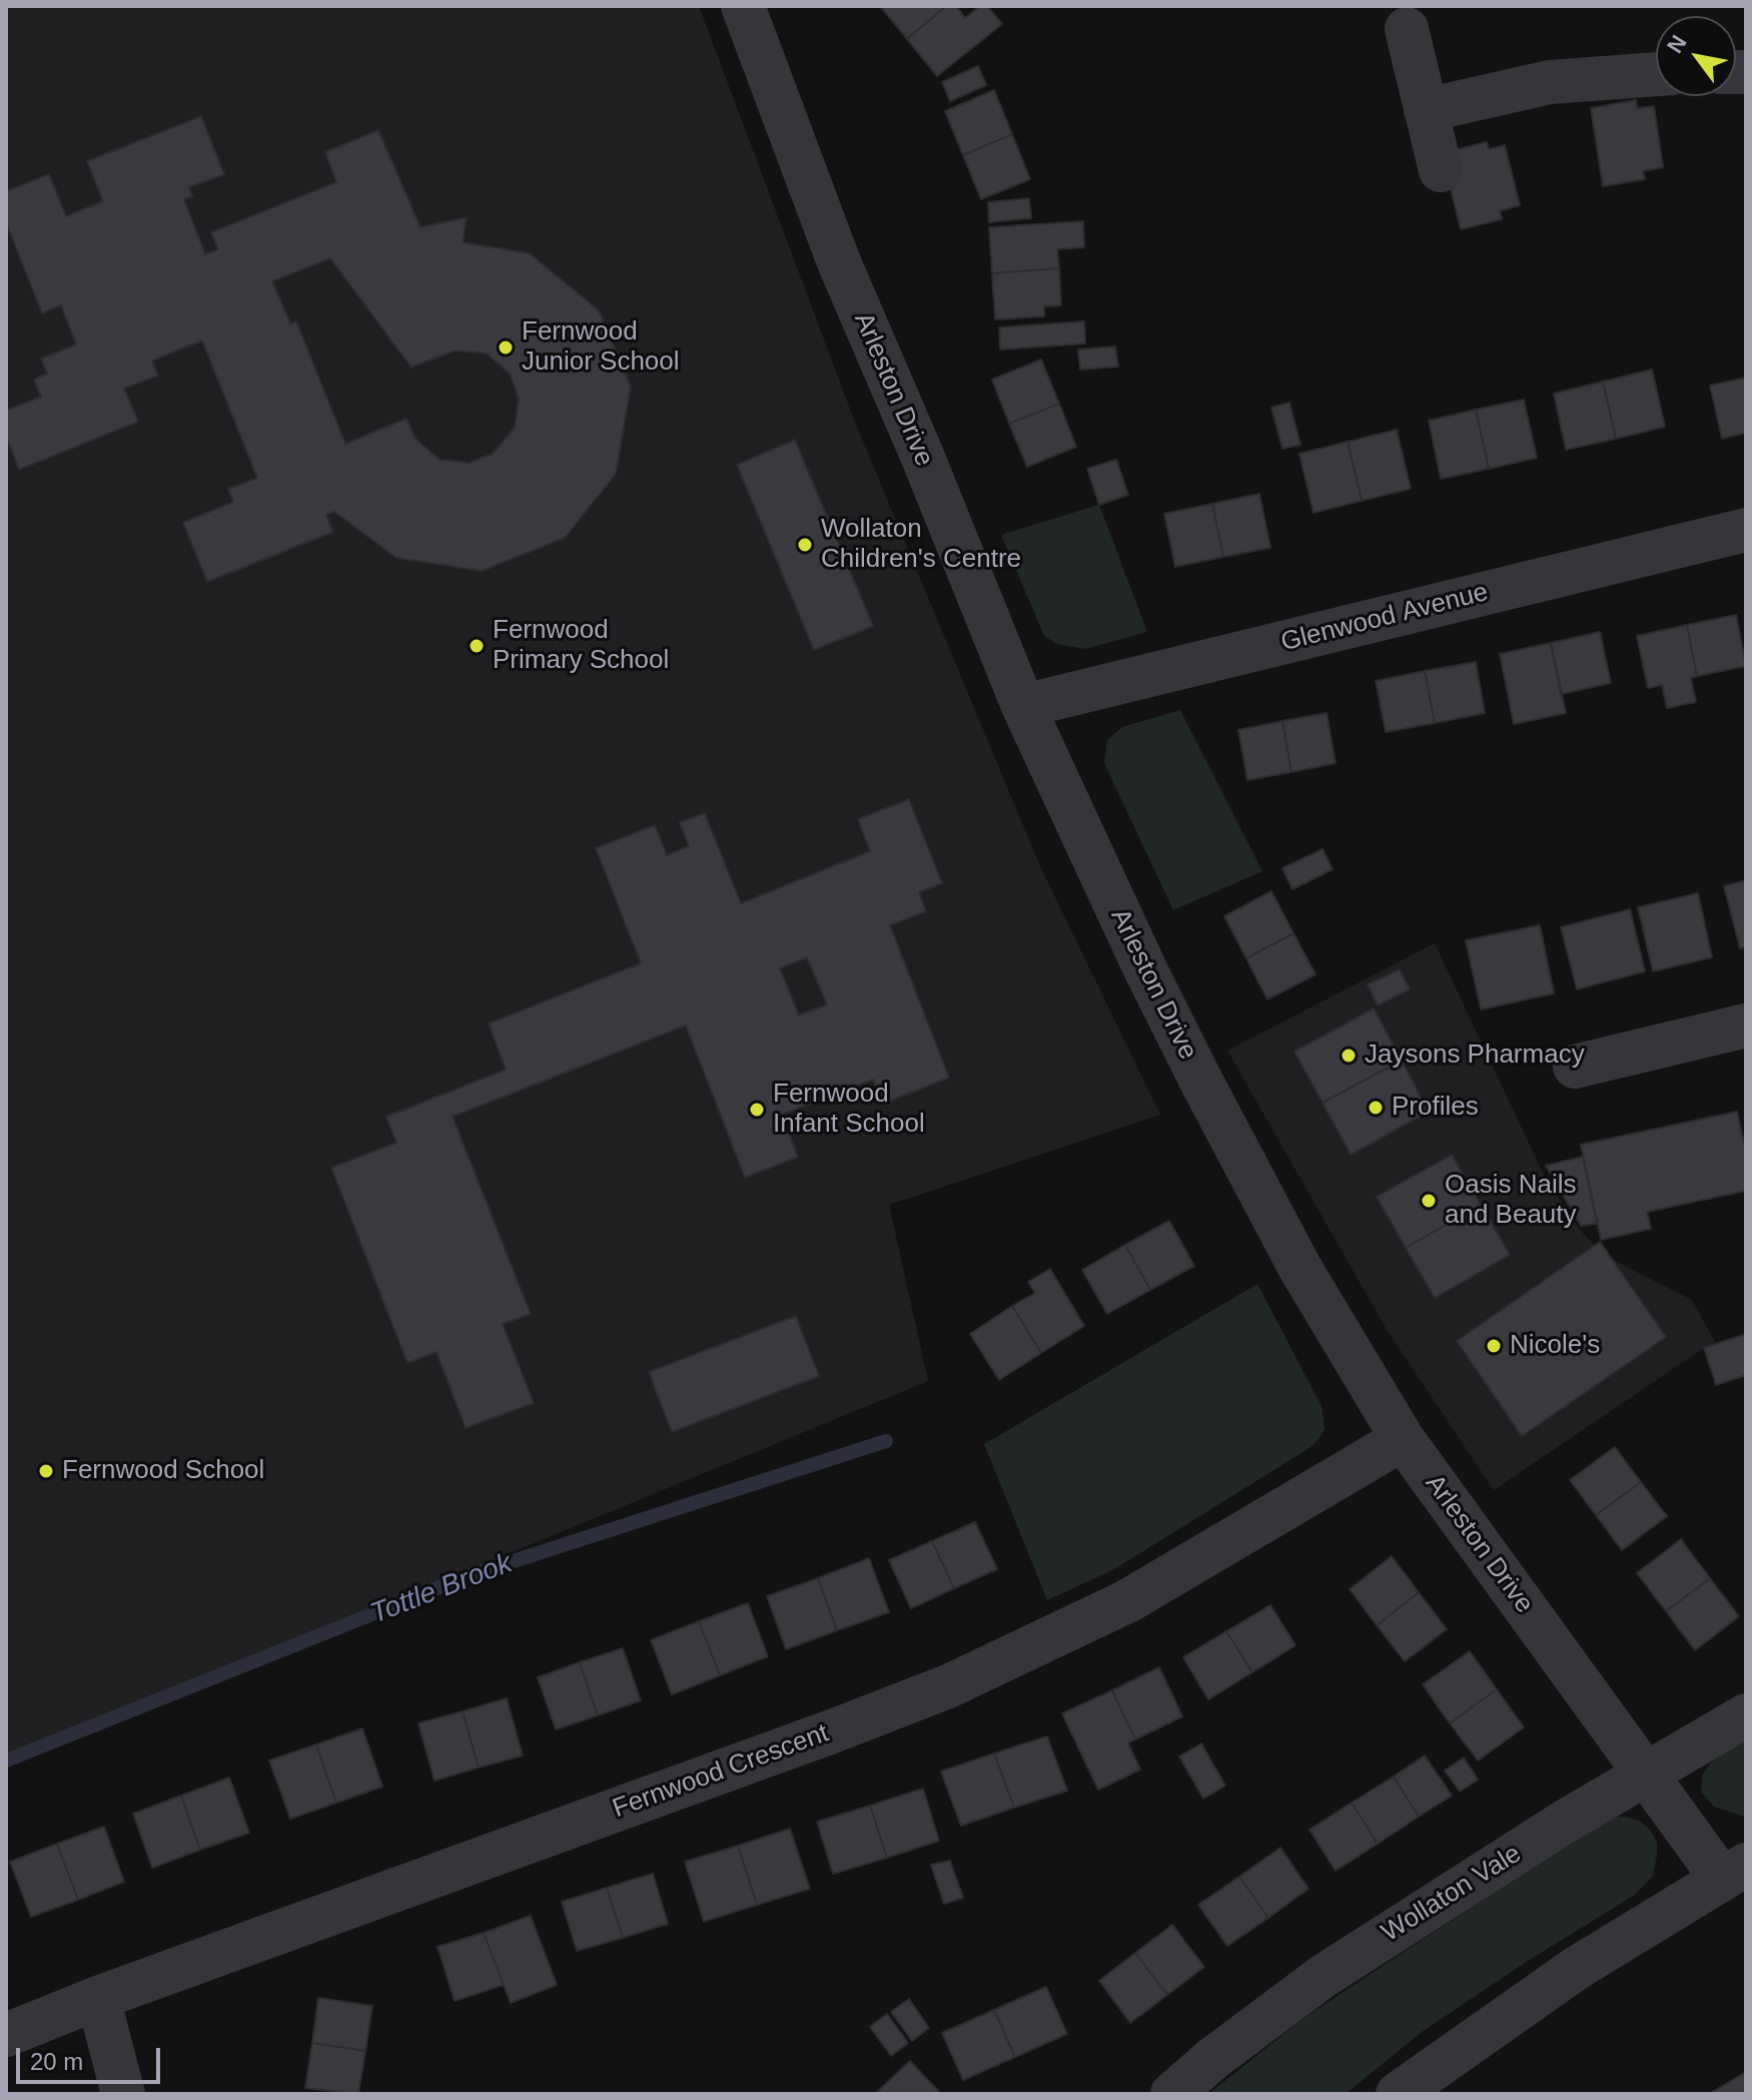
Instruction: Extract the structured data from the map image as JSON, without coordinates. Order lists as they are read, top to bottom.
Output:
{
  "streets": {
    "street": [
      "Arleston Drive",
      "Glenwood Avenue",
      "Fernwood Crescent",
      "Wollaton Vale"
    ]
  },
  "crossings": [
    ["Arleston Drive", "Glenwood Avenue"],
    ["Arleston Drive", "Fernwood Crescent"],
    ["Arleston Drive", "Wollaton Vale"]
  ],
  "water": ["Tottle Brook"],
  "places": [
    "Fernwood Junior School",
    "Wollaton Children's Centre",
    "Fernwood Primary School",
    "Jaysons Pharmacy",
    "Profiles",
    "Fernwood Infant School",
    "Oasis Nails and Beauty",
    "Nicole's",
    "Fernwood School"
  ],
  "scale_bar": "20 m",
  "north": "top left"
}
